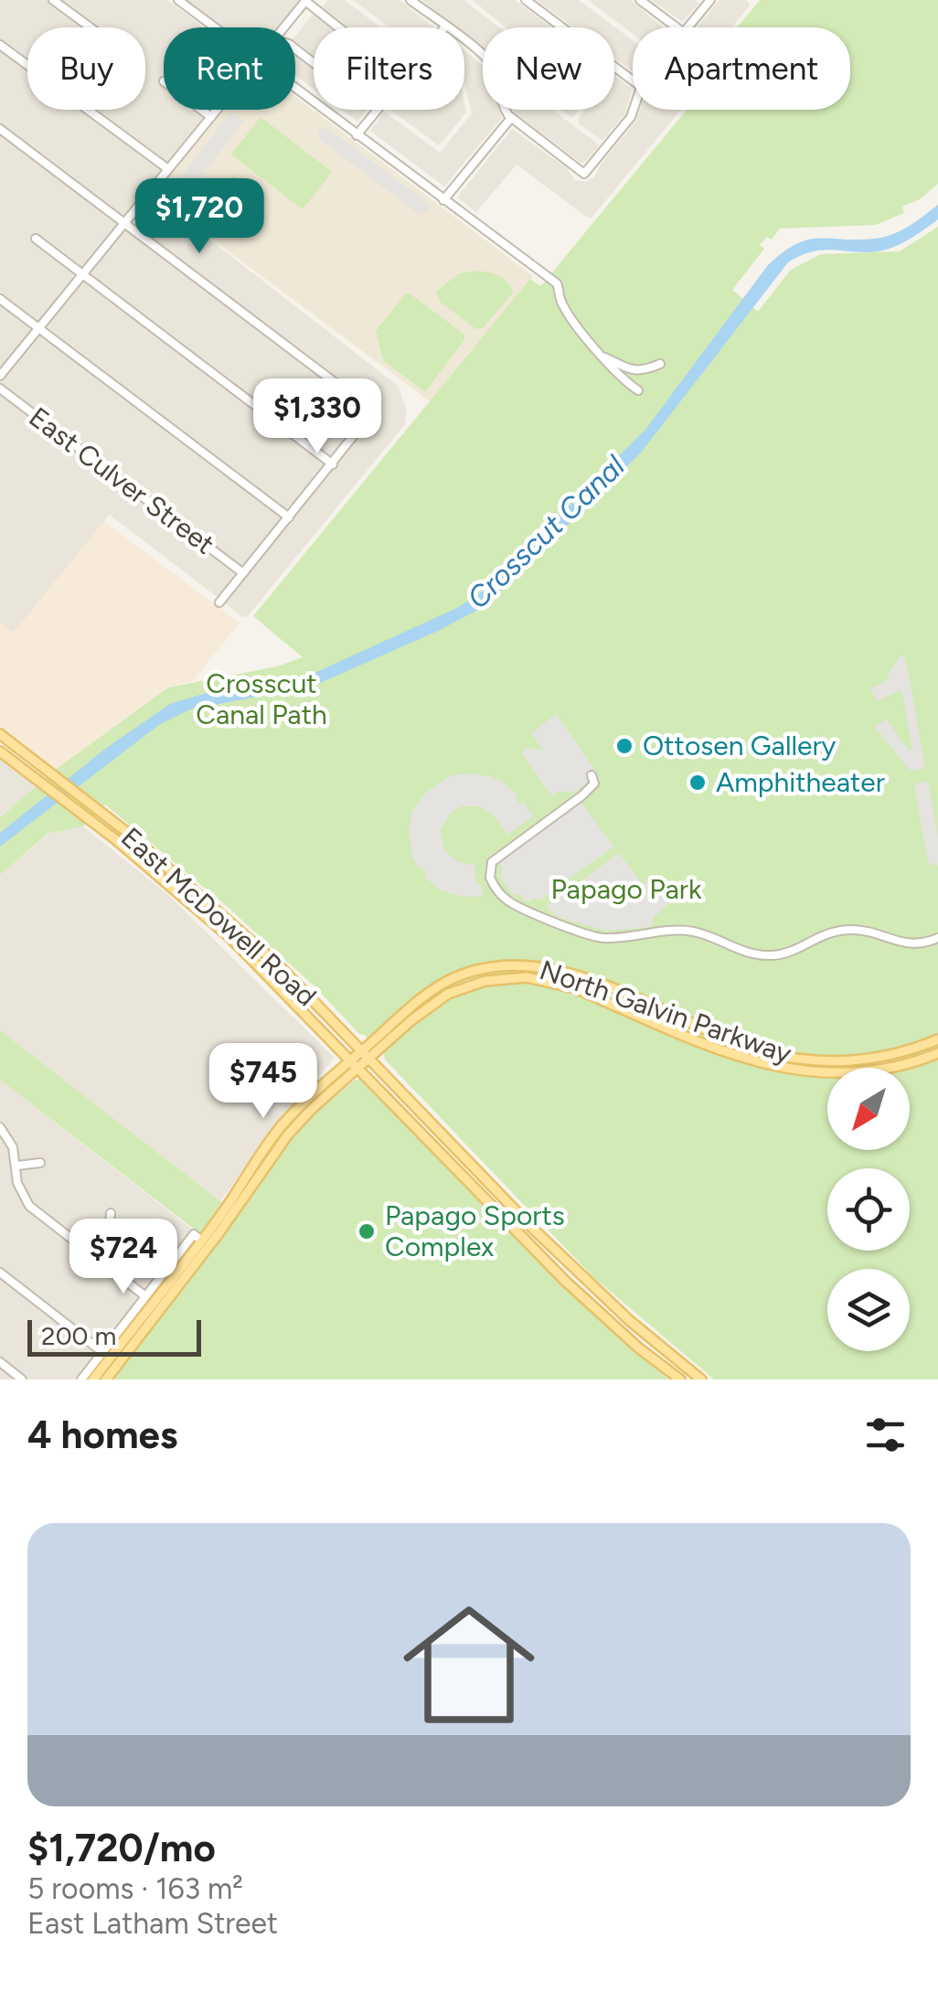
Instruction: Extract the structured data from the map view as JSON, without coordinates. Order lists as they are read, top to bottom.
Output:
{
  "streets": {
    "main road": ["East McDowell Road", "North Galvin Parkway"],
    "street": ["East Culver Street"]
  },
  "crossings": [
    ["East McDowell Road", "North Galvin Parkway"]
  ],
  "water": ["Crosscut Canal"],
  "parks": ["Crosscut Canal Path", "Papago Park"],
  "places": ["Ottosen Gallery", "Amphitheater", "Papago Sports Complex"],
  "scale_bar": "200 m",
  "north": "bottom left",
  "page": {
    "chip": [
      "Buy",
      "Rent",
      "Filters",
      "New",
      "Apartment"
    ],
    "price": [
      "$1,720",
      "$1,330",
      "$745",
      "$724"
    ],
    "scale": "200 m",
    "heading": "4 homes",
    "list": [
      {
        "name": "$1,720/mo",
        "note": "5 rooms · 163 m² · East Latham Street"
      }
    ]
  }
}
